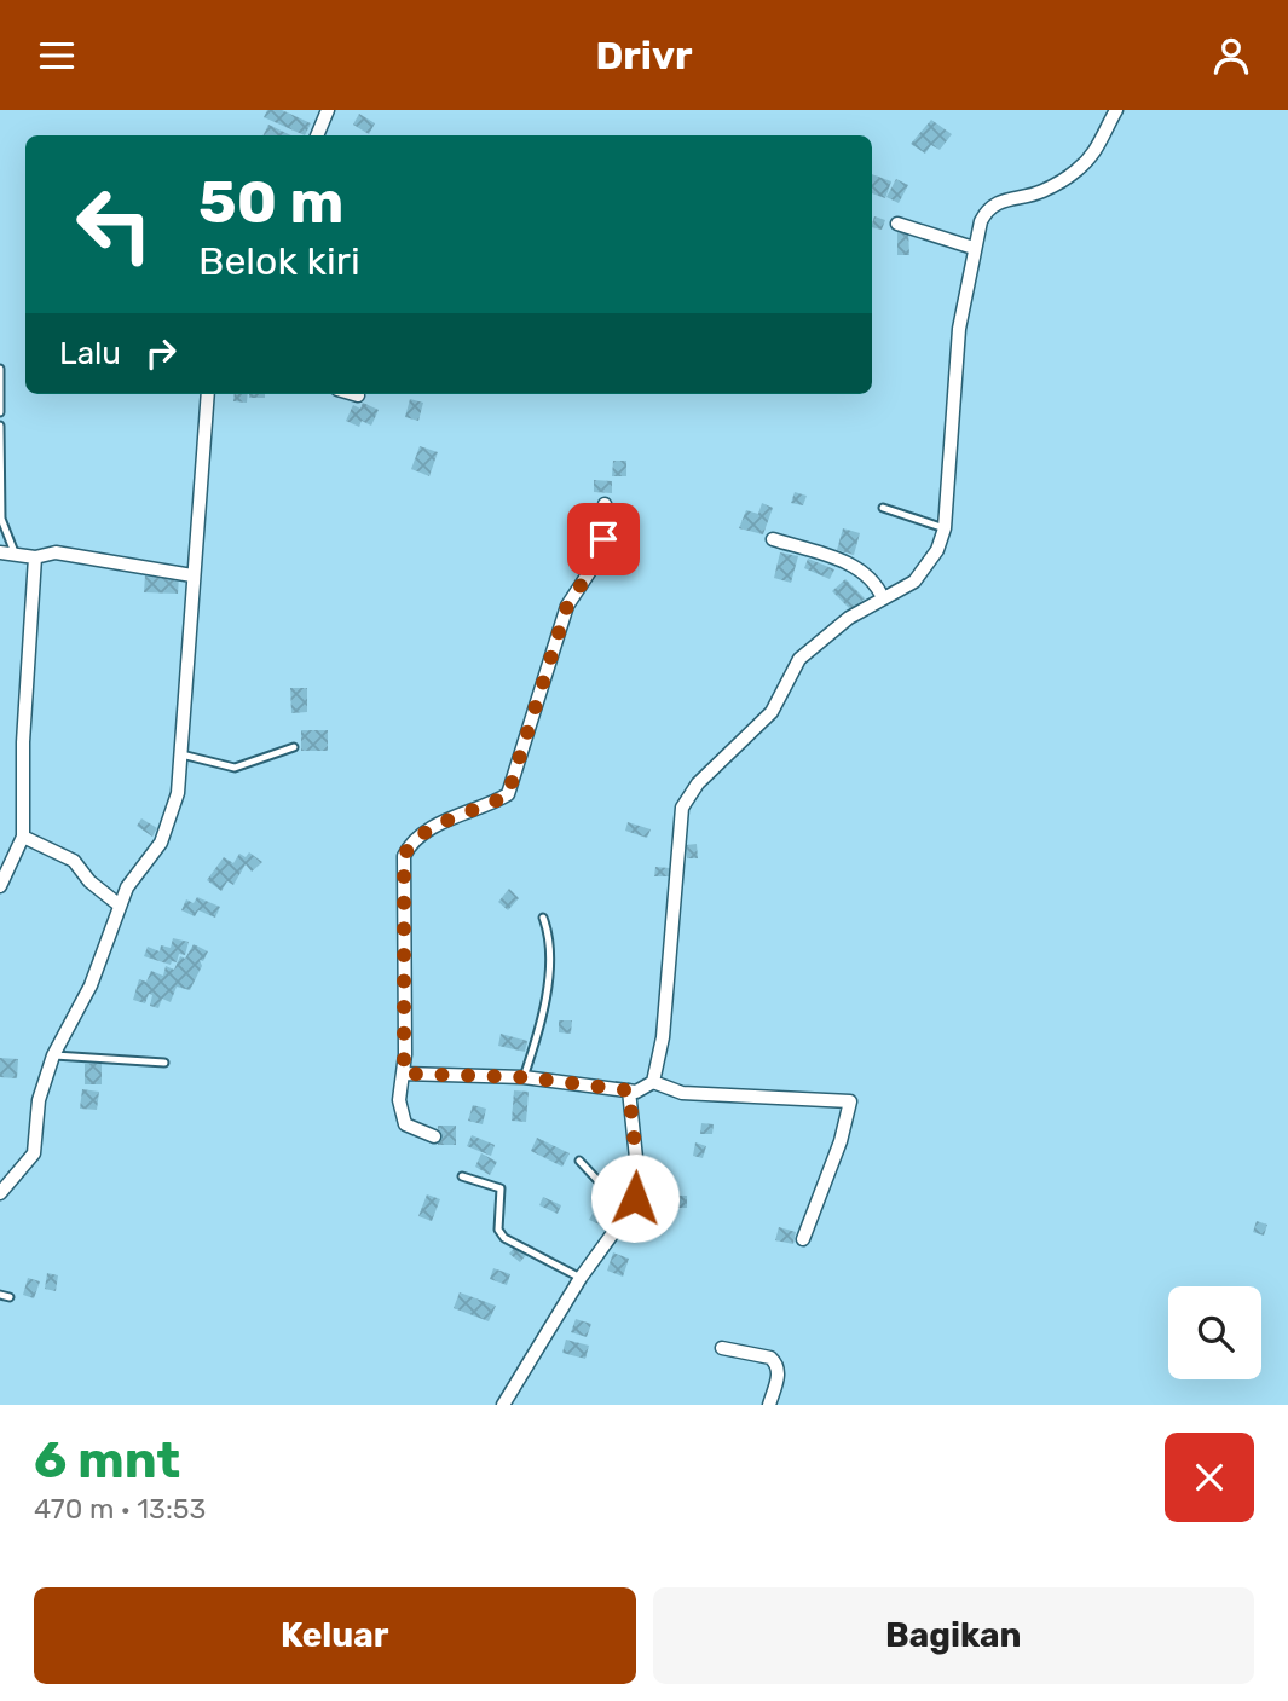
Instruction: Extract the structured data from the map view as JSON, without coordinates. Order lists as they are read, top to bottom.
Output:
{
  "page": {
    "header": "Drivr",
    "turn": ["50 m", "Belok kiri"],
    "then": "Lalu",
    "heading": ["6 mnt", "470 m · 13:53"],
    "buttons": ["Keluar", "Bagikan"]
  }
}
